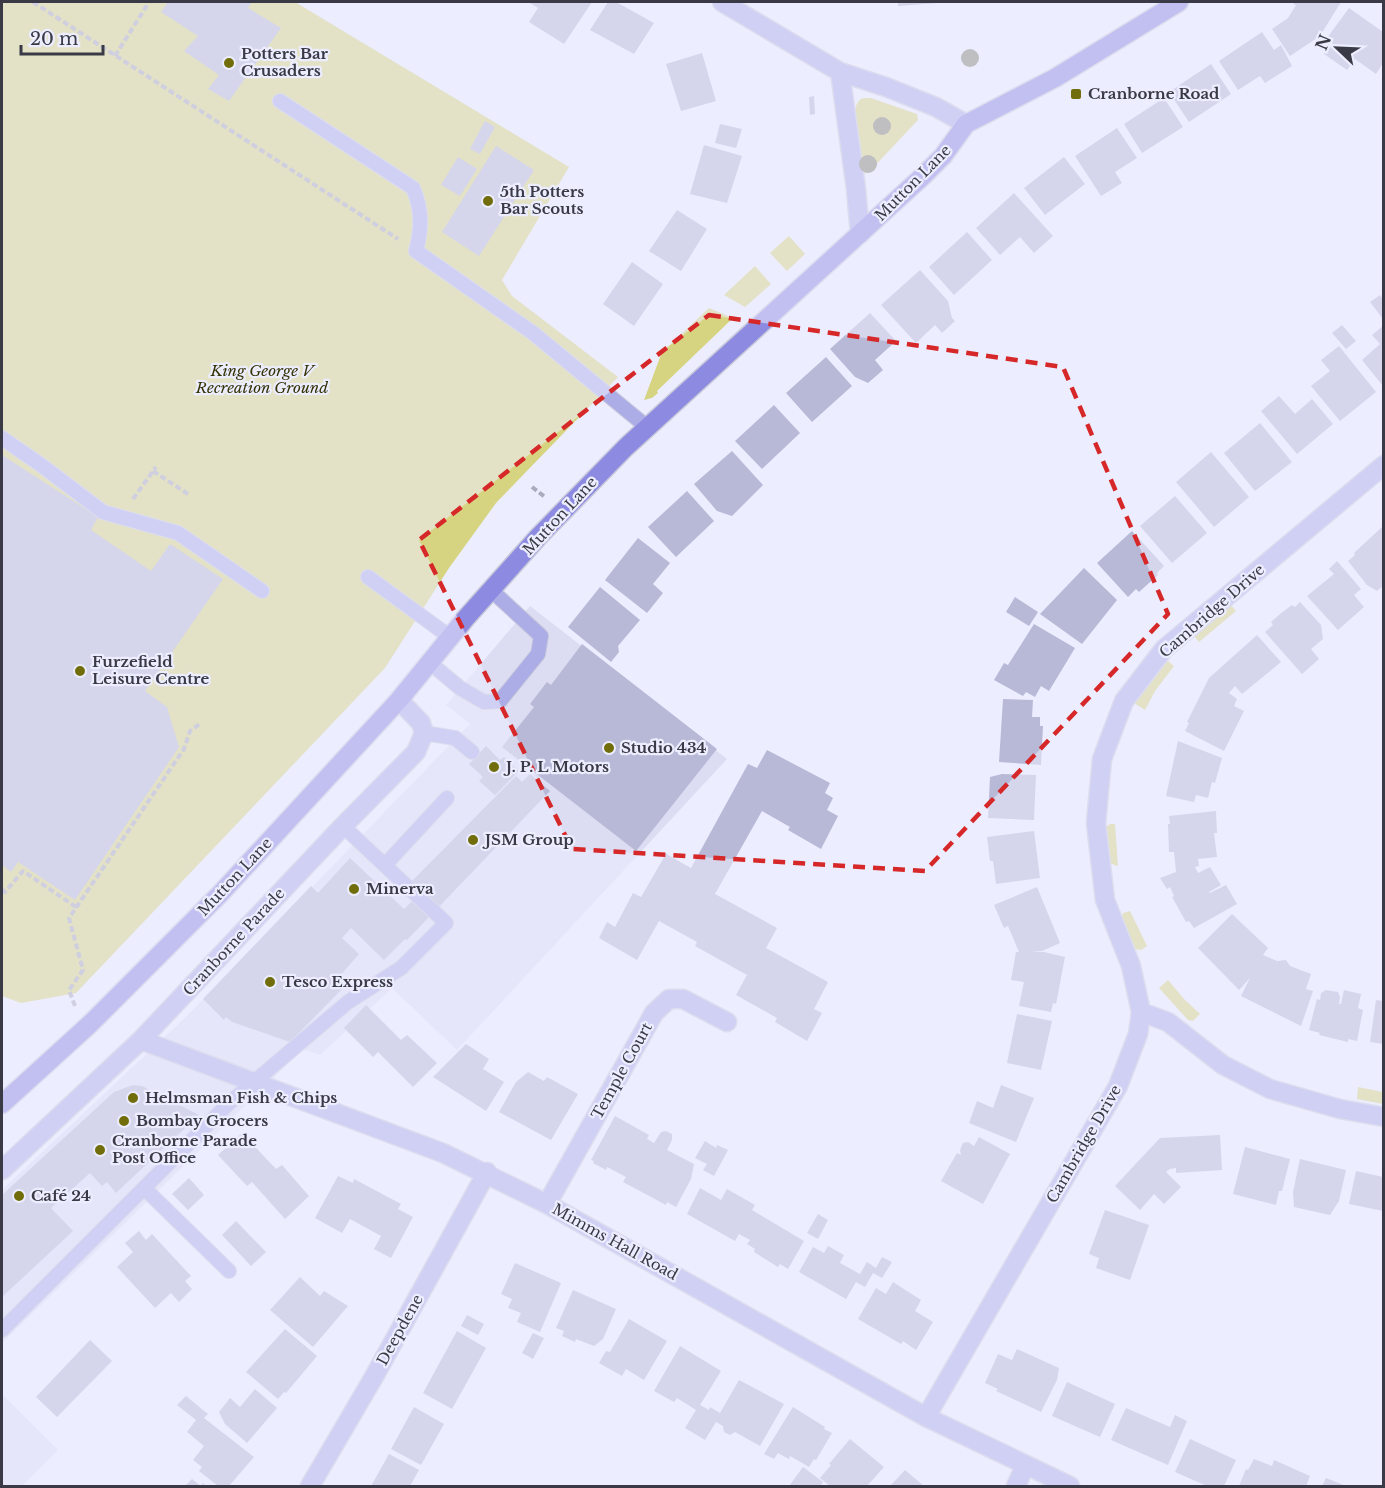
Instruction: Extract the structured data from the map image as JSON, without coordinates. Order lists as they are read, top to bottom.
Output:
{
  "streets": {
    "main road": ["Mutton Lane"],
    "street": [
      "Cambridge Drive",
      "Cranborne Parade",
      "Temple Court",
      "Mimms Hall Road",
      "Deepdene"
    ]
  },
  "crossings": [
    ["Cambridge Drive", "Mimms Hall Road"],
    ["Cranborne Parade", "Mimms Hall Road"],
    ["Temple Court", "Mimms Hall Road"],
    ["Mimms Hall Road", "Deepdene"]
  ],
  "parks": ["King George V Recreation Ground"],
  "places": {
    "other": [
      "Potters Bar Crusaders",
      "5th Potters Bar Scouts",
      "Furzefield Leisure Centre",
      "Studio 434",
      "J. P. L Motors",
      "JSM Group",
      "Minerva",
      "Tesco Express",
      "Helmsman Fish & Chips",
      "Bombay Grocers",
      "Cranborne Parade Post Office",
      "Café 24"
    ],
    "transit": ["Cranborne Road"]
  },
  "scale_bar": "20 m",
  "north": "top left"
}
